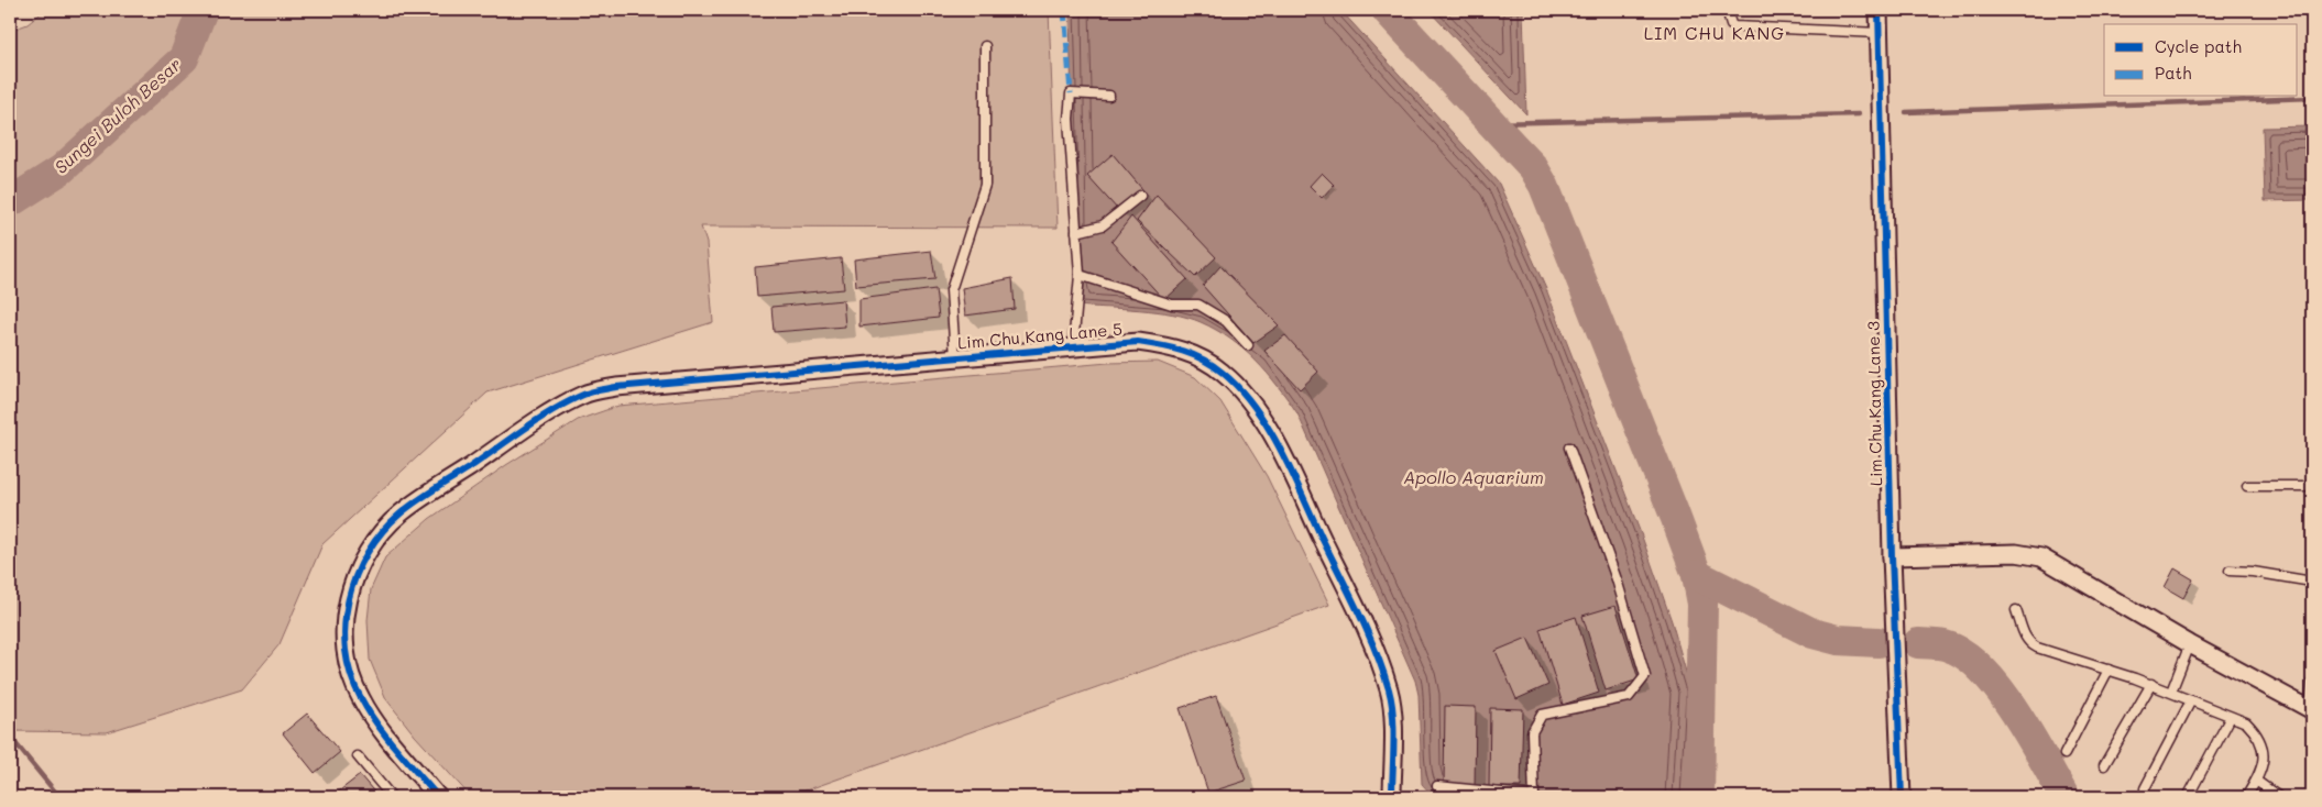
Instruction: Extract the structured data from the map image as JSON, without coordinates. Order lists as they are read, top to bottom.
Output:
{
  "streets": {
    "street": ["Lim Chu Kang Lane 5", "Lim Chu Kang Lane 3"]
  },
  "districts": ["LIM CHU KANG"],
  "water": ["Sungei Buloh Besar", "Apollo Aquarium"],
  "legend": ["Cycle path", "Path"]
}
